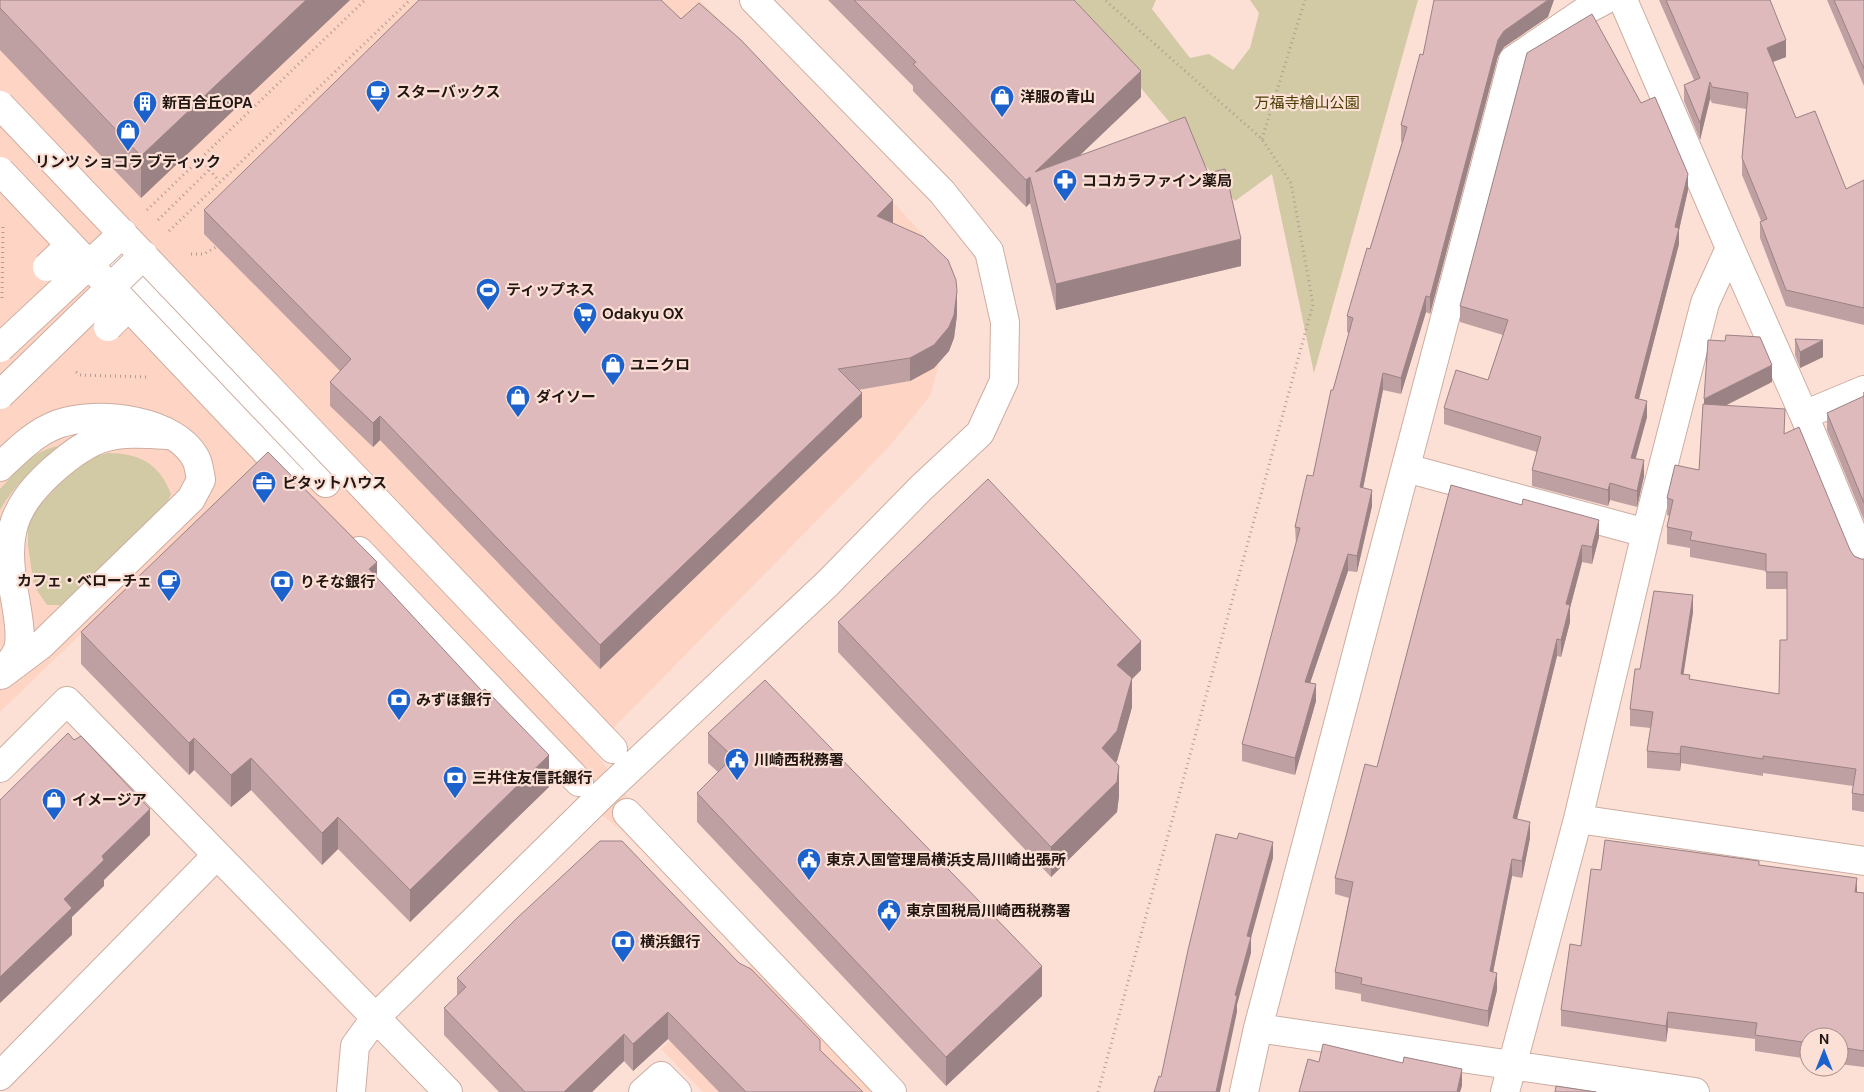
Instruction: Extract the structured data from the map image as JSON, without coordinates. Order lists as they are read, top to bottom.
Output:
{
  "parks": ["万福寺檜山公園"],
  "places": {
    "cafe": ["スターバックス", "カフェ・ベローチェ"],
    "shop": [
      "洋服の青山",
      "リンツ ショコラ ブティック",
      "ユニクロ",
      "ダイソー",
      "イメージア"
    ],
    "building": ["新百合丘OPA"],
    "pharmacy": ["ココカラファイン薬局"],
    "sports": ["ティップネス"],
    "supermarket": ["Odakyu OX"],
    "office": ["ピタットハウス"],
    "bank": [
      "りそな銀行",
      "みずほ銀行",
      "三井住友信託銀行",
      "横浜銀行"
    ],
    "public building": ["川崎西税務署", "東京入国管理局横浜支局川崎出張所", "東京国税局川崎西税務署"]
  },
  "north": "top"
}
